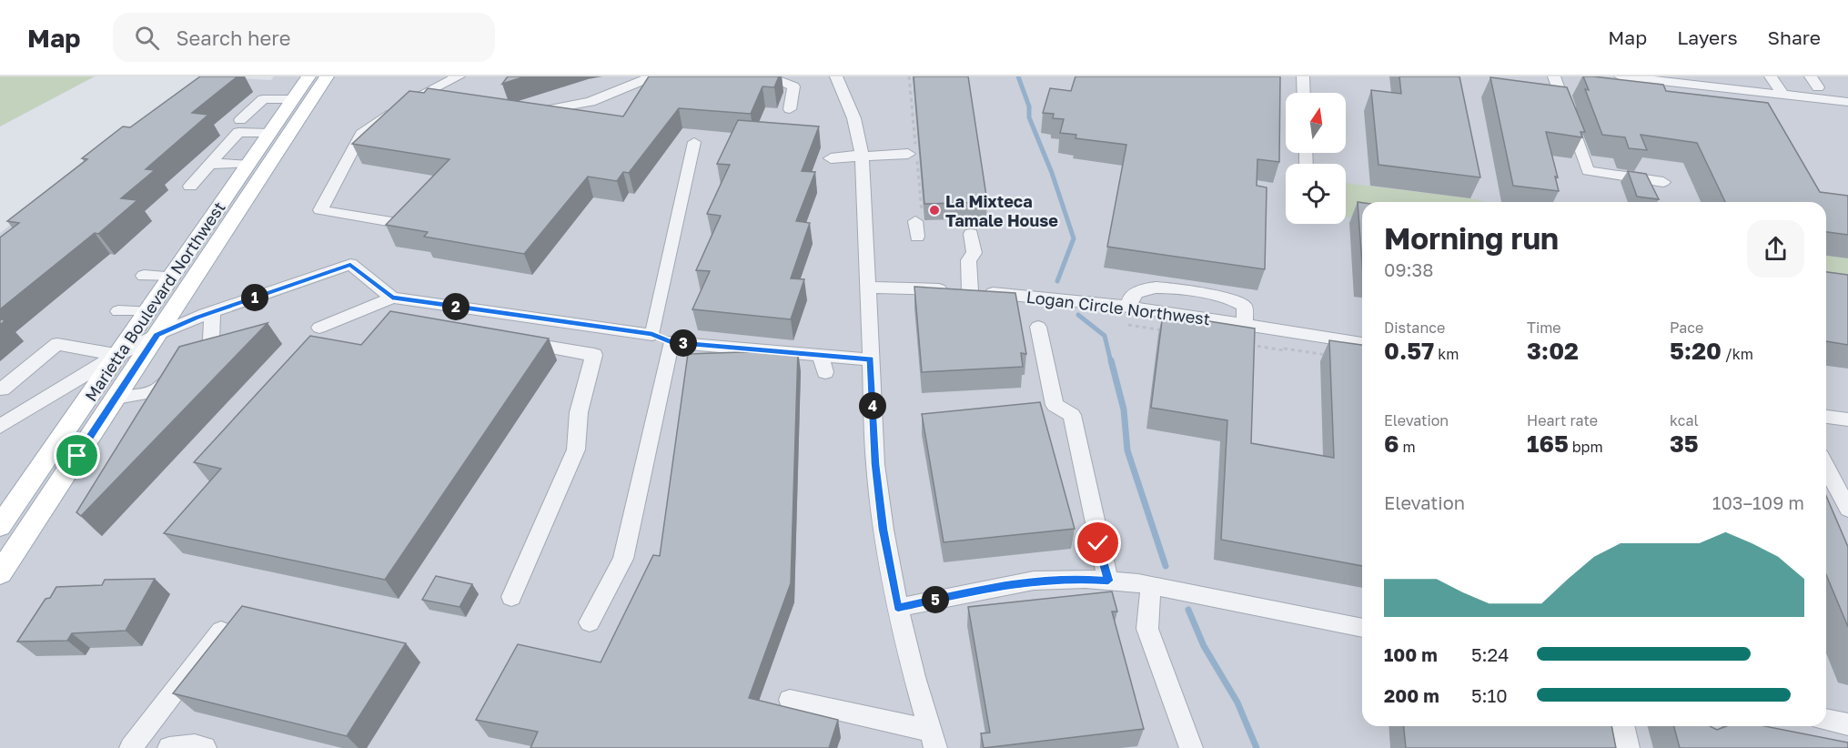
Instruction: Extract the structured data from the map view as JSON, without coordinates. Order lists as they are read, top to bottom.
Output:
{
  "streets": {
    "main road": ["Marietta Boulevard Northwest"],
    "street": ["Logan Circle Northwest"]
  },
  "places": ["La Mixteca Tamale House"],
  "north": "top",
  "page": {
    "header": "Map",
    "search": "Search here",
    "nav": ["Map", "Layers", "Share"],
    "heading": ["Morning run", "09:38"],
    "pins": [
      "1",
      "2",
      "3",
      "4",
      "5"
    ],
    "stats": [
      ["Distance", "0.57 km"],
      ["Time", "3:02"],
      ["Pace", "5:20 /km"],
      ["Elevation", "6 m"],
      ["Heart rate", "165 bpm"],
      ["kcal", "35"]
    ],
    "chart": ["Elevation", "103–109 m"],
    "list": [
      {
        "name": "100 m",
        "note": "5:24"
      },
      {
        "name": "200 m",
        "note": "5:10"
      }
    ]
  }
}
